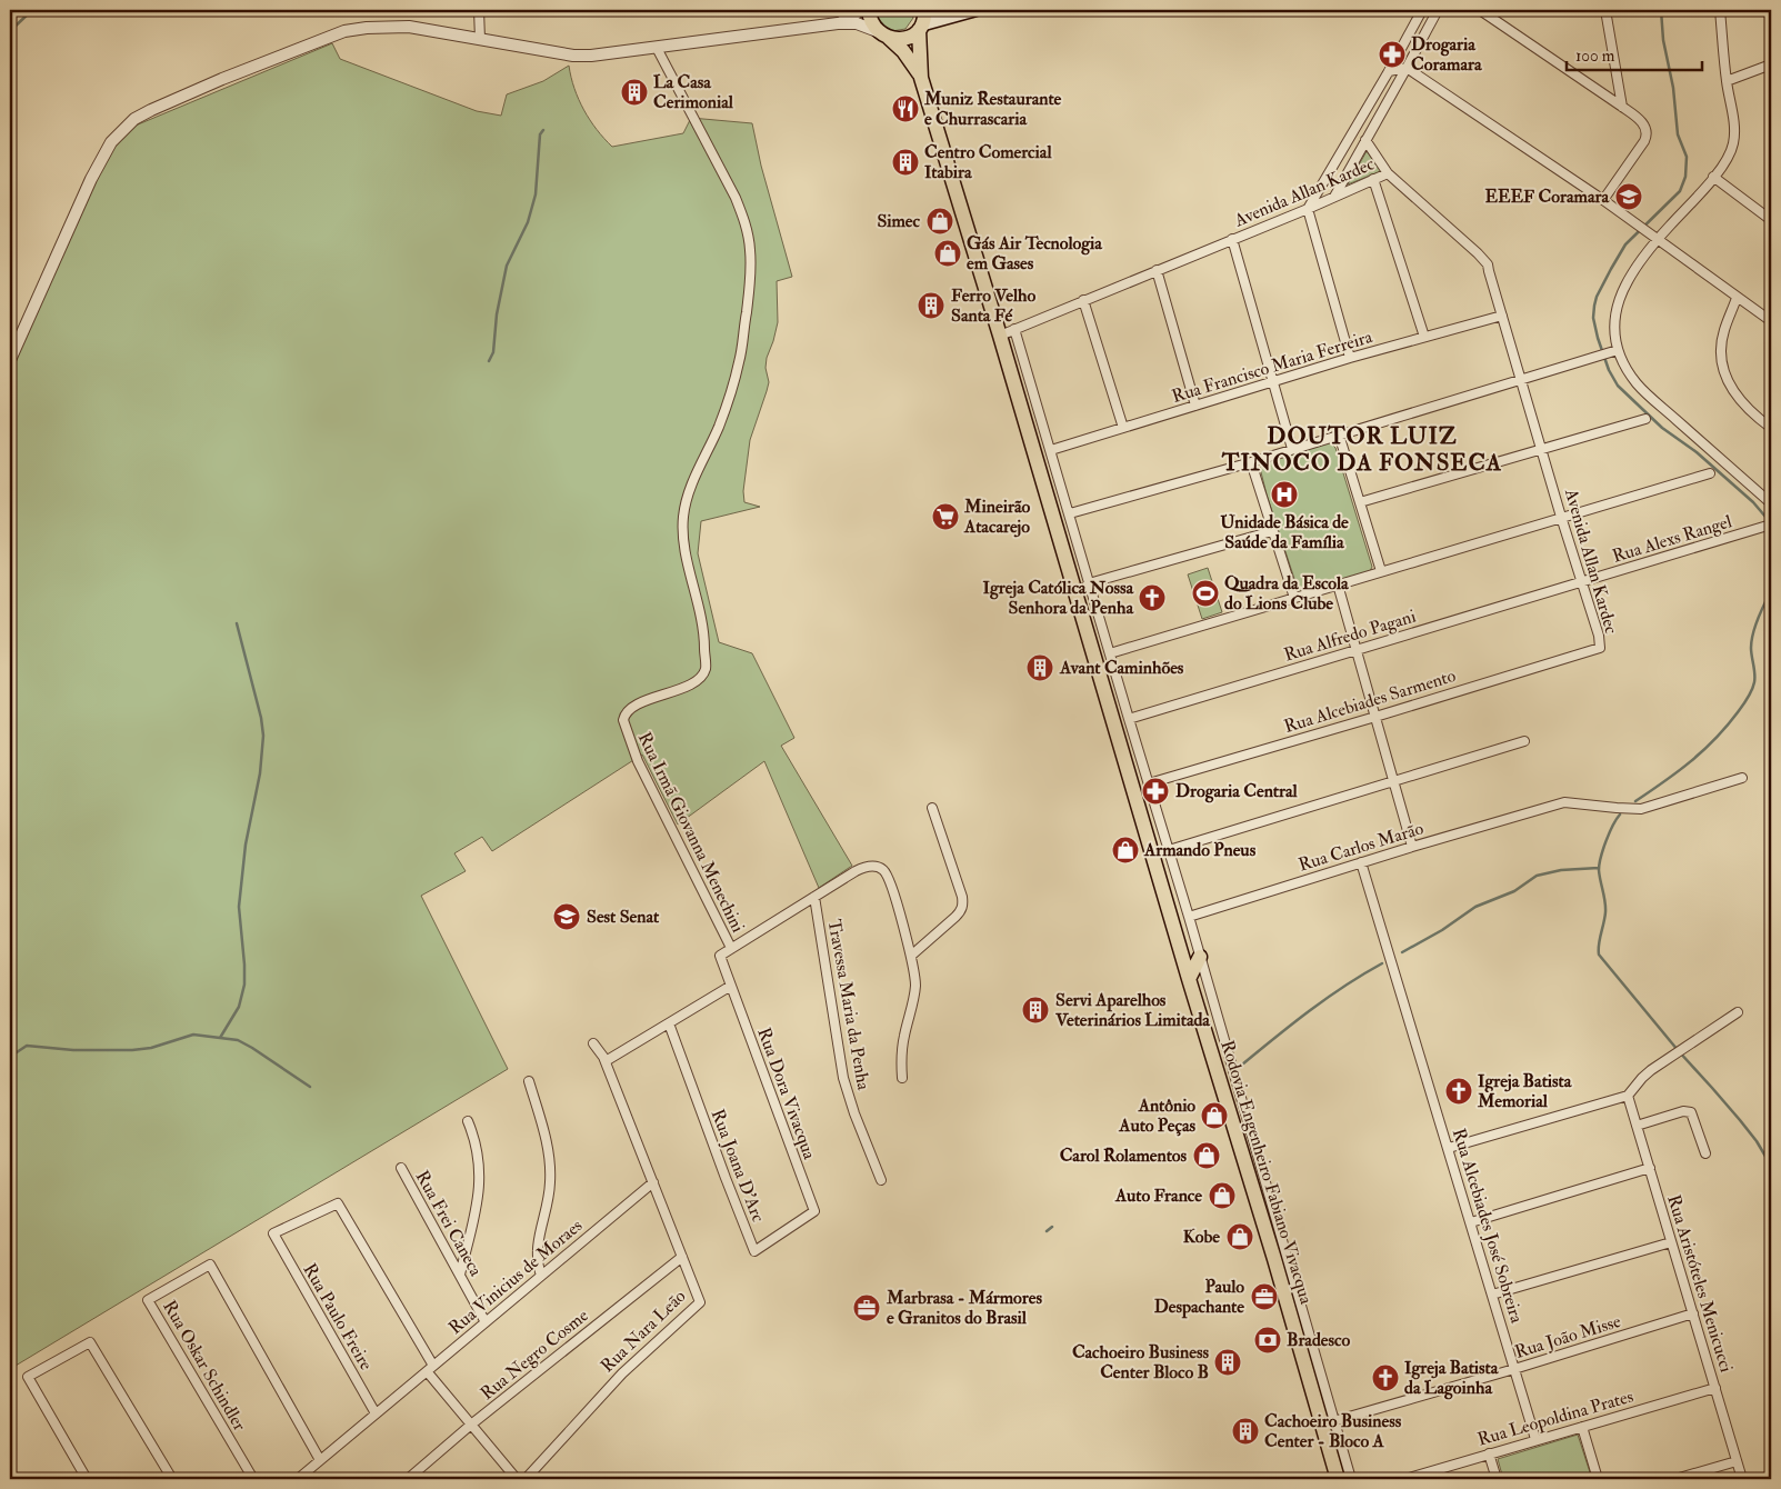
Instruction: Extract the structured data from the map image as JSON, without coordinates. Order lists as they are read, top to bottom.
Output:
{
  "streets": {
    "highway": ["Rodovia Engenheiro Fabiano Vivacqua"],
    "street": [
      "Avenida Allan Kardec",
      "Rua Francisco Maria Ferreira",
      "Rua Alexs Rangel",
      "Rua Alfredo Pagani",
      "Rua Alcebiades Sarmento",
      "Rua Irmã Giovanna Menechini",
      "Rua Carlos Marão",
      "Travessa Maria da Penha",
      "Rua Dora Vivacqua",
      "Rua Joana D'Arc",
      "Rua Frei Caneca",
      "Rua Alcebiades José Sobreira",
      "Rua Vinicius de Moraes",
      "Rua Aristóteles Menicucci",
      "Rua Paulo Freire",
      "Rua Nara Leão",
      "Rua João Misse",
      "Rua Negro Cosme",
      "Rua Oskar Schindler",
      "Rua Leopoldina Prates"
    ]
  },
  "crossings": [
    ["Avenida Allan Kardec", "Rua Francisco Maria Ferreira"],
    ["Avenida Allan Kardec", "Rua Alexs Rangel"],
    ["Avenida Allan Kardec", "Rua Alfredo Pagani"],
    ["Avenida Allan Kardec", "Rua Alcebiades Sarmento"],
    ["Avenida Allan Kardec", "Rodovia Engenheiro Fabiano Vivacqua"],
    ["Rua Alexs Rangel", "Rua Alfredo Pagani"],
    ["Rua Carlos Marão", "Rua Alcebiades José Sobreira"],
    ["Rua Dora Vivacqua", "Rua Joana D'Arc"],
    ["Rodovia Engenheiro Fabiano Vivacqua", "Rua João Misse"],
    ["Rua Frei Caneca", "Rua Vinicius de Moraes"],
    ["Rua Alcebiades José Sobreira", "Rua João Misse"],
    ["Rua Alcebiades José Sobreira", "Rua Leopoldina Prates"],
    ["Rua Vinicius de Moraes", "Rua Paulo Freire"],
    ["Rua Vinicius de Moraes", "Rua Nara Leão"],
    ["Rua Vinicius de Moraes", "Rua Oskar Schindler"],
    ["Rua Aristóteles Menicucci", "Rua João Misse"],
    ["Rua Aristóteles Menicucci", "Rua Leopoldina Prates"],
    ["Rua Nara Leão", "Rua Negro Cosme"]
  ],
  "districts": ["DOUTOR LUIZ TINOCO DA FONSECA"],
  "places": {
    "pharmacy": ["Drogaria Coramara", "Drogaria Central"],
    "building": [
      "La Casa Cerimonial",
      "Centro Comercial Itabira",
      "Ferro Velho Santa Fé",
      "Avant Caminhões",
      "Servi Aparelhos Veterinários Limitada",
      "Cachoeiro Business Center Bloco B",
      "Cachoeiro Business Center - Bloco A"
    ],
    "restaurant": ["Muniz Restaurante e Churrascaria"],
    "school or university": ["EEEF Coramara", "Sest Senat"],
    "shop": [
      "Simec",
      "Gás Air Tecnologia em Gases",
      "Armando Pneus",
      "Antônio Auto Peças",
      "Carol Rolamentos",
      "Auto France",
      "Kobe"
    ],
    "hospital": ["Unidade Básica de Saúde da Família"],
    "supermarket": ["Mineirão Atacarejo"],
    "sports": ["Quadra da Escola do Lions Clube"],
    "church": ["Igreja Católica Nossa Senhora da Penha", "Igreja Batista Memorial", "Igreja Batista da Lagoinha"],
    "office": ["Paulo Despachante", "Marbrasa - Mármores e Granitos do Brasil"],
    "bank": ["Bradesco"]
  },
  "scale_bar": "100 m"
}
